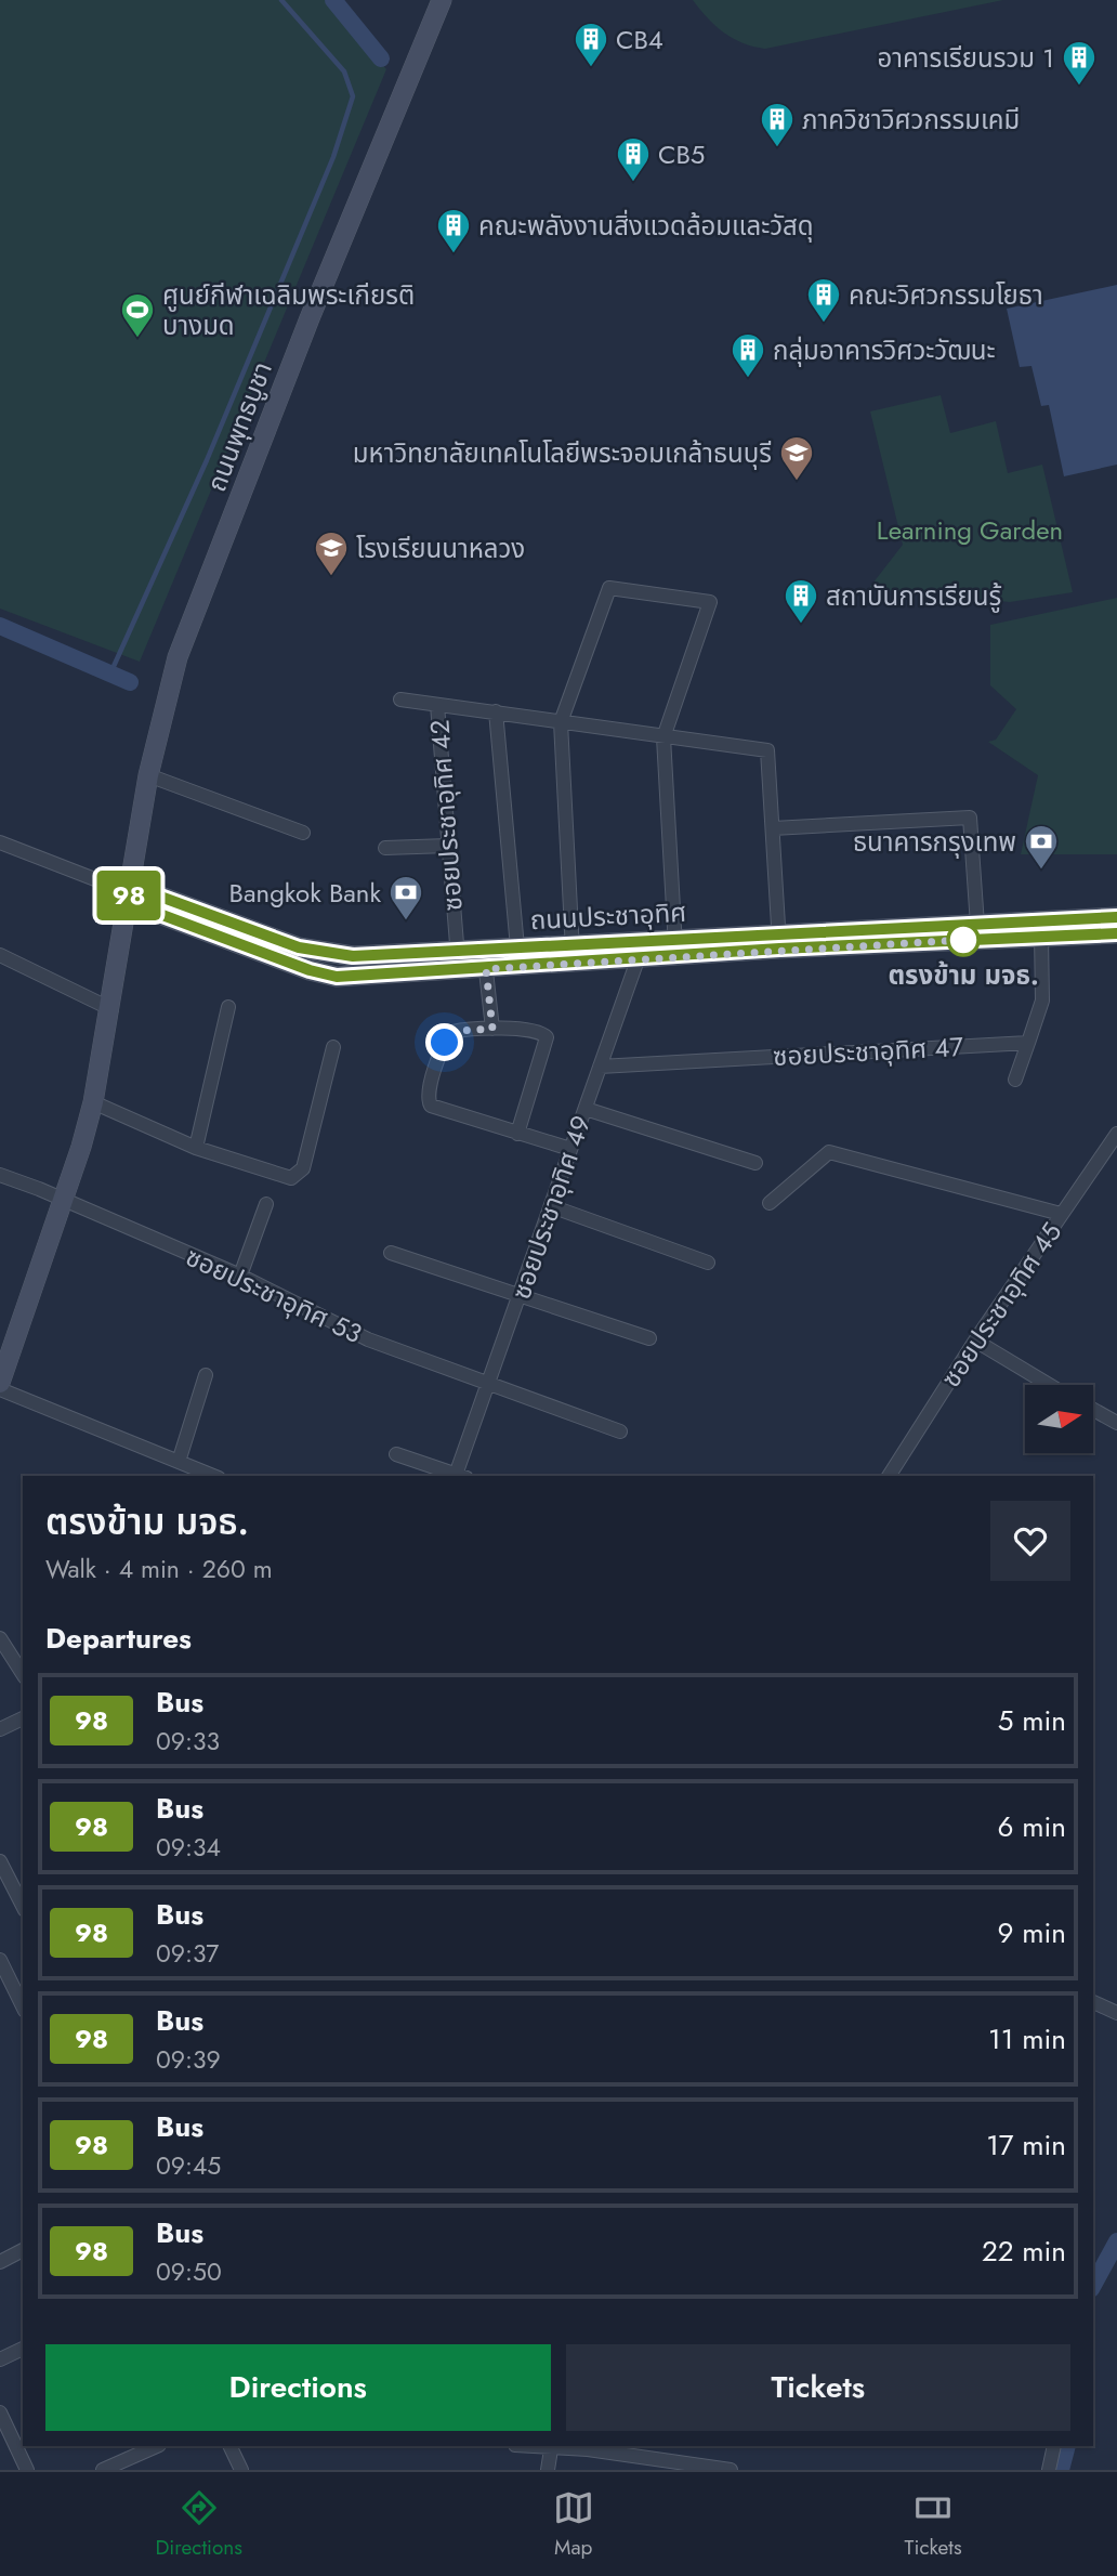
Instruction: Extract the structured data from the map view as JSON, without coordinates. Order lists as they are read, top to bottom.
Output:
{
  "streets": {
    "main road": ["ถนนพุทธบูชา", "ถนนประชาอุทิศ"],
    "street": [
      "ซอยประชาอุทิศ 42",
      "ซอยประชาอุทิศ 47",
      "ซอยประชาอุทิศ 49",
      "ซอยประชาอุทิศ 53",
      "ซอยประชาอุทิศ 45"
    ]
  },
  "crossings": [
    ["ถนนพุทธบูชา", "ถนนประชาอุทิศ"],
    ["ซอยประชาอุทิศ 42", "ถนนประชาอุทิศ"],
    ["ถนนประชาอุทิศ", "ซอยประชาอุทิศ 49"],
    ["ซอยประชาอุทิศ 47", "ซอยประชาอุทิศ 49"],
    ["ซอยประชาอุทิศ 49", "ซอยประชาอุทิศ 53"]
  ],
  "parks": ["Learning Garden"],
  "places": {
    "building": [
      "CB4",
      "อาคารเรียนรวม 1",
      "ภาควิชาวิศวกรรมเคมี",
      "CB5",
      "คณะพลังงานสิ่งแวดล้อมและวัสดุ",
      "คณะวิศวกรรมโยธา",
      "กลุ่มอาคารวิศวะวัฒนะ",
      "สถาบันการเรียนรู้"
    ],
    "sports": ["ศูนย์กีฬาเฉลิมพระเกียรติ บางมด"],
    "school or university": ["มหาวิทยาลัยเทคโนโลยีพระจอมเกล้าธนบุรี", "โรงเรียนนาหลวง"],
    "bank": ["ธนาคารกรุงเทพ", "Bangkok Bank"],
    "other": ["ตรงข้าม มจธ."]
  },
  "lines": ["bus line 98"],
  "north": "right",
  "page": {
    "on_map": "98",
    "heading": [
      ["ตรงข้าม มจธ.", "Walk · 4 min · 260 m"],
      "Departures"
    ],
    "list": [
      {
        "mark": "98",
        "name": "Bus",
        "note": "09:33",
        "value": "5 min"
      },
      {
        "mark": "98",
        "name": "Bus",
        "note": "09:34",
        "value": "6 min"
      },
      {
        "mark": "98",
        "name": "Bus",
        "note": "09:37",
        "value": "9 min"
      },
      {
        "mark": "98",
        "name": "Bus",
        "note": "09:39",
        "value": "11 min"
      },
      {
        "mark": "98",
        "name": "Bus",
        "note": "09:45",
        "value": "17 min"
      },
      {
        "mark": "98",
        "name": "Bus",
        "note": "09:50",
        "value": "22 min"
      }
    ],
    "buttons": ["Directions", "Tickets"],
    "tabs": ["Directions", "Map", "Tickets"]
  }
}
